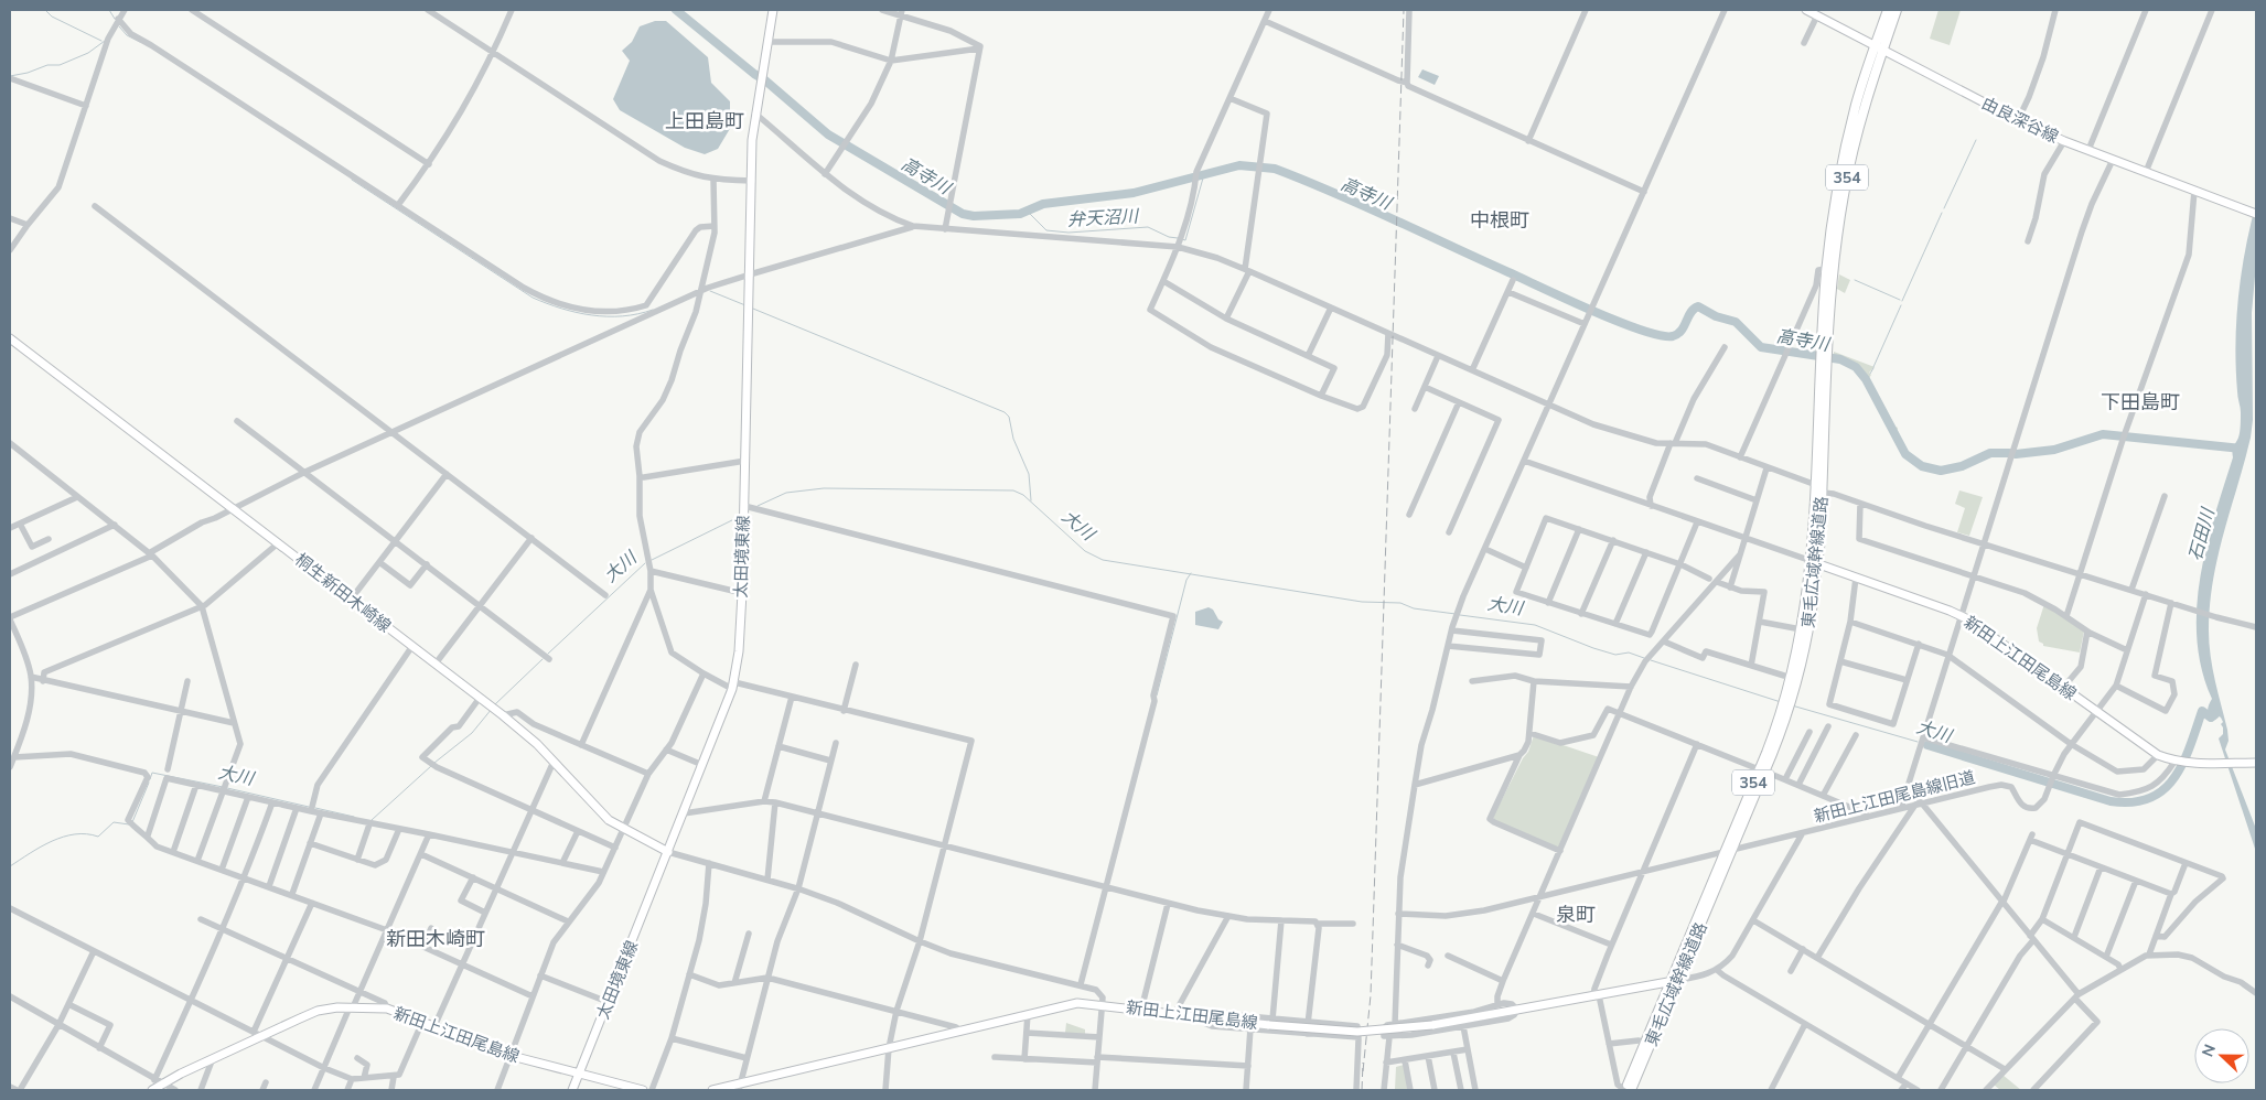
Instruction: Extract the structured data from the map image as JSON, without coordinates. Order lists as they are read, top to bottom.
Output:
{
  "streets": {
    "highway": ["354", "東毛広域幹線道路"],
    "main road": [
      "由良深谷線",
      "太田境東線",
      "桐生新田木崎線",
      "新田上江田尾島線"
    ],
    "street": ["新田上江田尾島線旧道"]
  },
  "crossings": [
    ["由良深谷線", "東毛広域幹線道路"],
    ["太田境東線", "桐生新田木崎線"],
    ["太田境東線", "新田上江田尾島線"],
    ["東毛広域幹線道路", "新田上江田尾島線"],
    ["東毛広域幹線道路", "新田上江田尾島線旧道"],
    ["新田上江田尾島線", "新田上江田尾島線旧道"]
  ],
  "districts": [
    "上田島町",
    "中根町",
    "下田島町",
    "泉町",
    "新田木崎町"
  ],
  "water": [
    "高寺川",
    "弁天沼川",
    "大川",
    "石田川"
  ],
  "north": "left"
}
